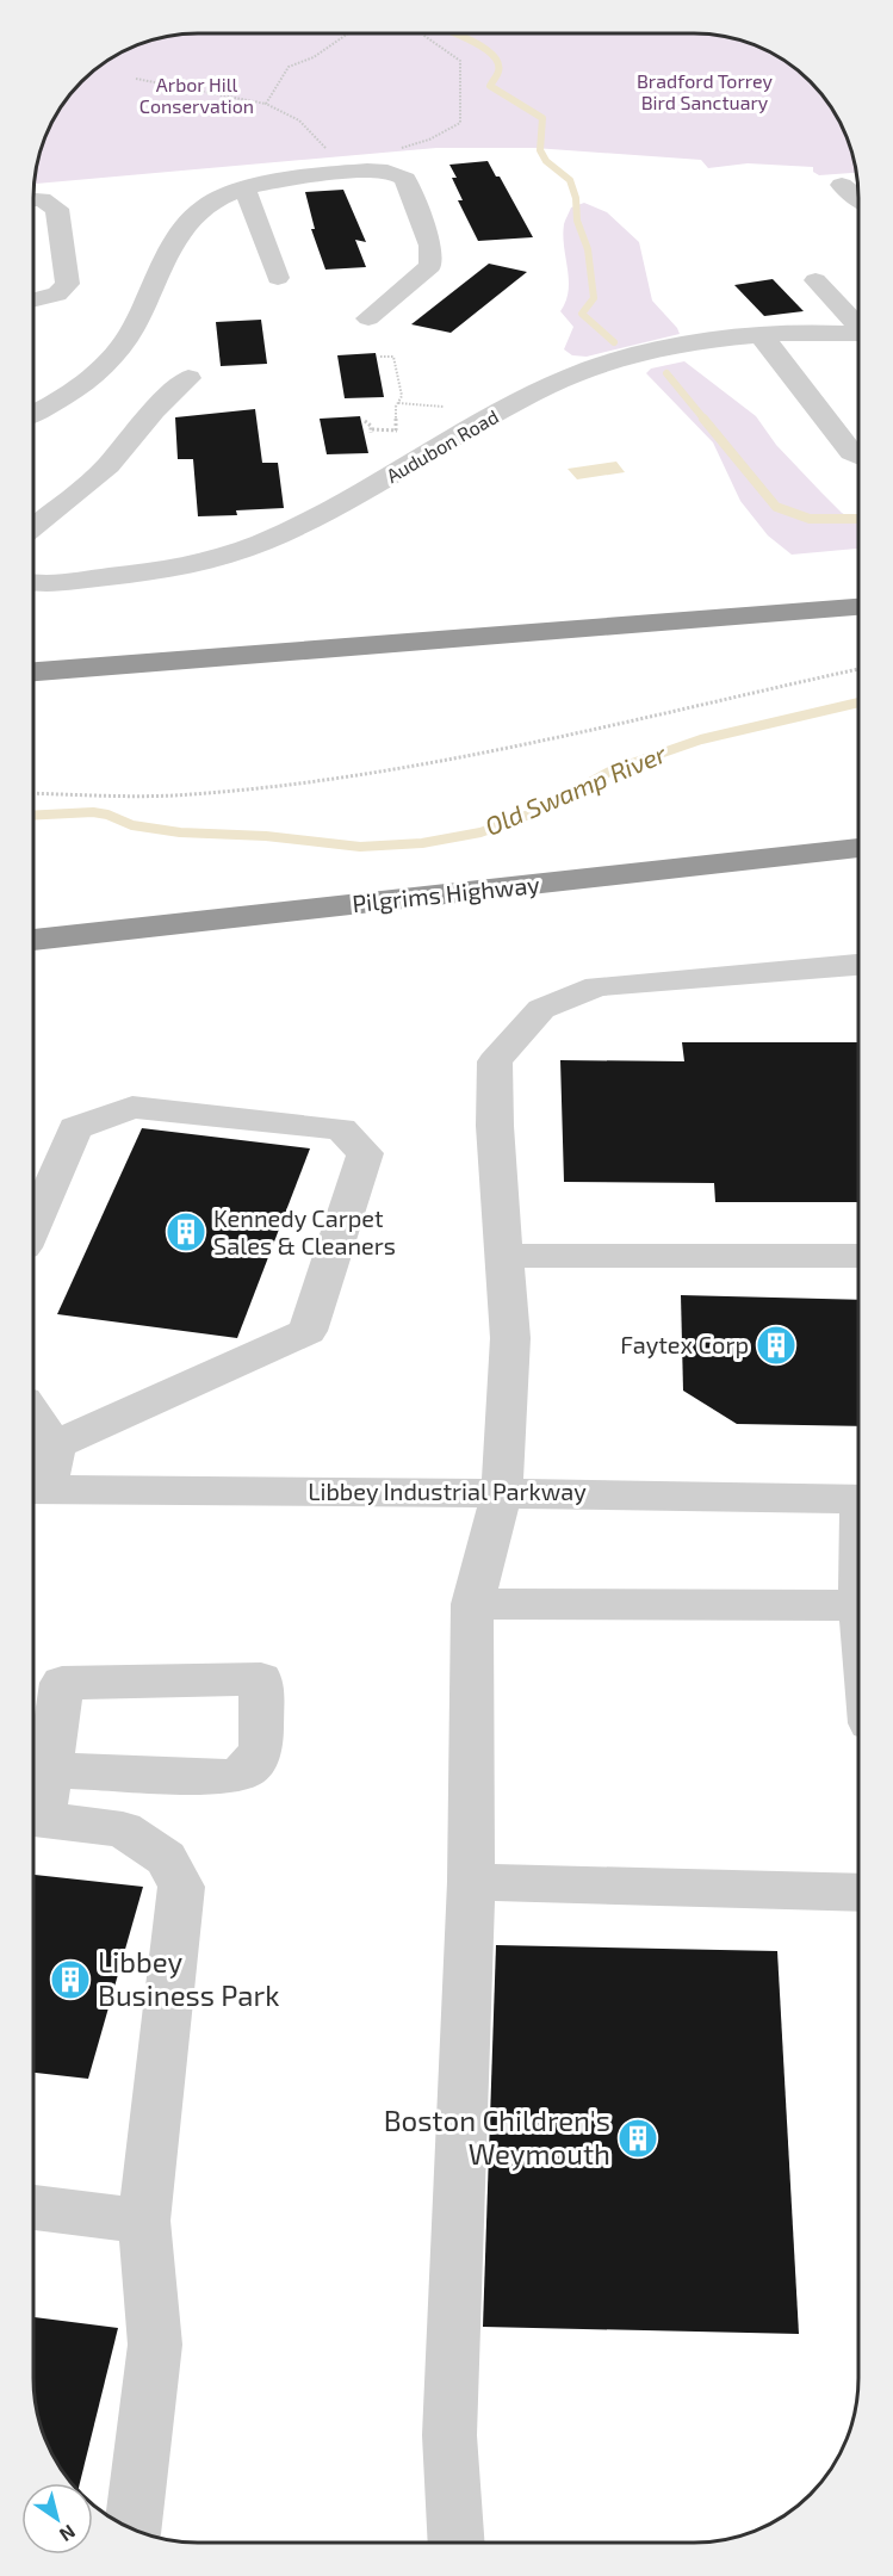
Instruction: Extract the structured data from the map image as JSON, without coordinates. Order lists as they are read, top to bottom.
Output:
{
  "streets": {
    "highway": ["Pilgrims Highway"],
    "street": ["Audubon Road", "Libbey Industrial Parkway"]
  },
  "water": ["Old Swamp River"],
  "parks": ["Bradford Torrey Bird Sanctuary", "Arbor Hill Conservation"],
  "places": {
    "building": [
      "Kennedy Carpet Sales & Cleaners",
      "Faytex Corp",
      "Libbey Business Park",
      "Boston Children's Weymouth"
    ]
  },
  "north": "bottom right"
}
